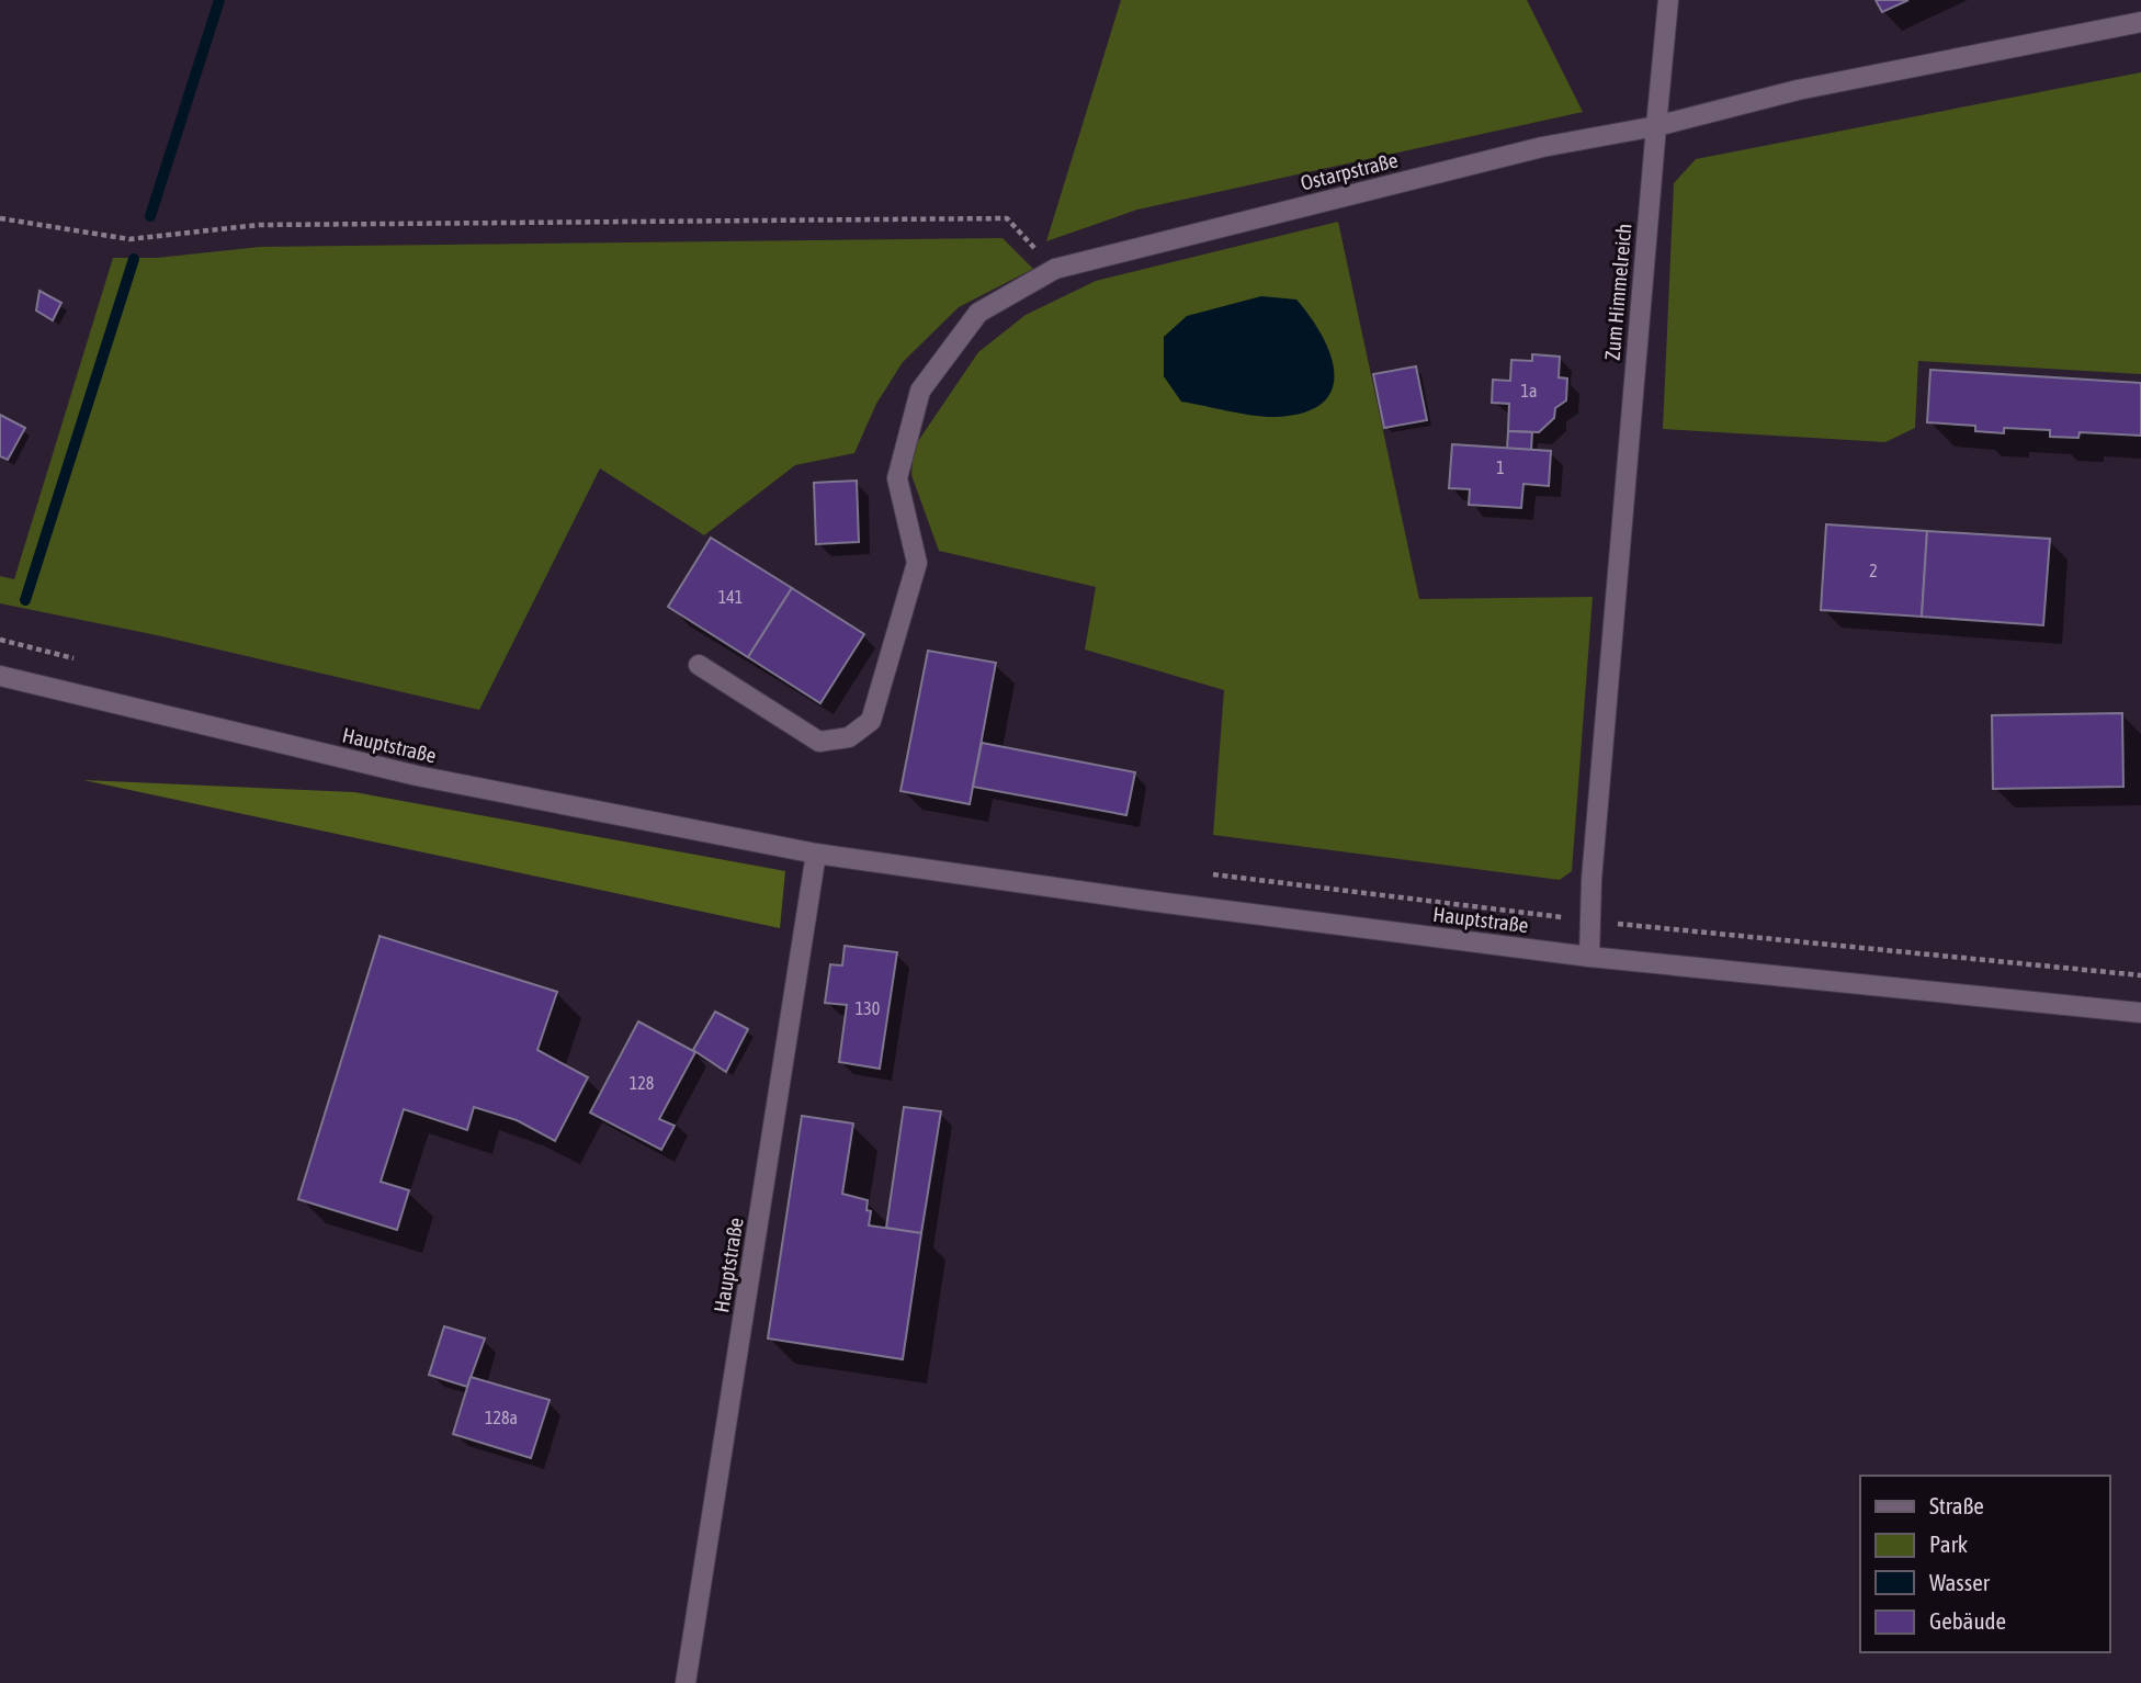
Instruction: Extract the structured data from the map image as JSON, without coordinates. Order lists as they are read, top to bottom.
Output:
{
  "streets": {
    "street": ["Ostarpstraße", "Zum Himmelreich", "Hauptstraße"]
  },
  "crossings": [
    ["Ostarpstraße", "Zum Himmelreich"],
    ["Zum Himmelreich", "Hauptstraße"]
  ],
  "house_numbers": [
    "1a",
    "1",
    "2",
    "141",
    "130",
    "128",
    "128a"
  ],
  "legend": [
    "Straße",
    "Park",
    "Wasser",
    "Gebäude"
  ]
}
